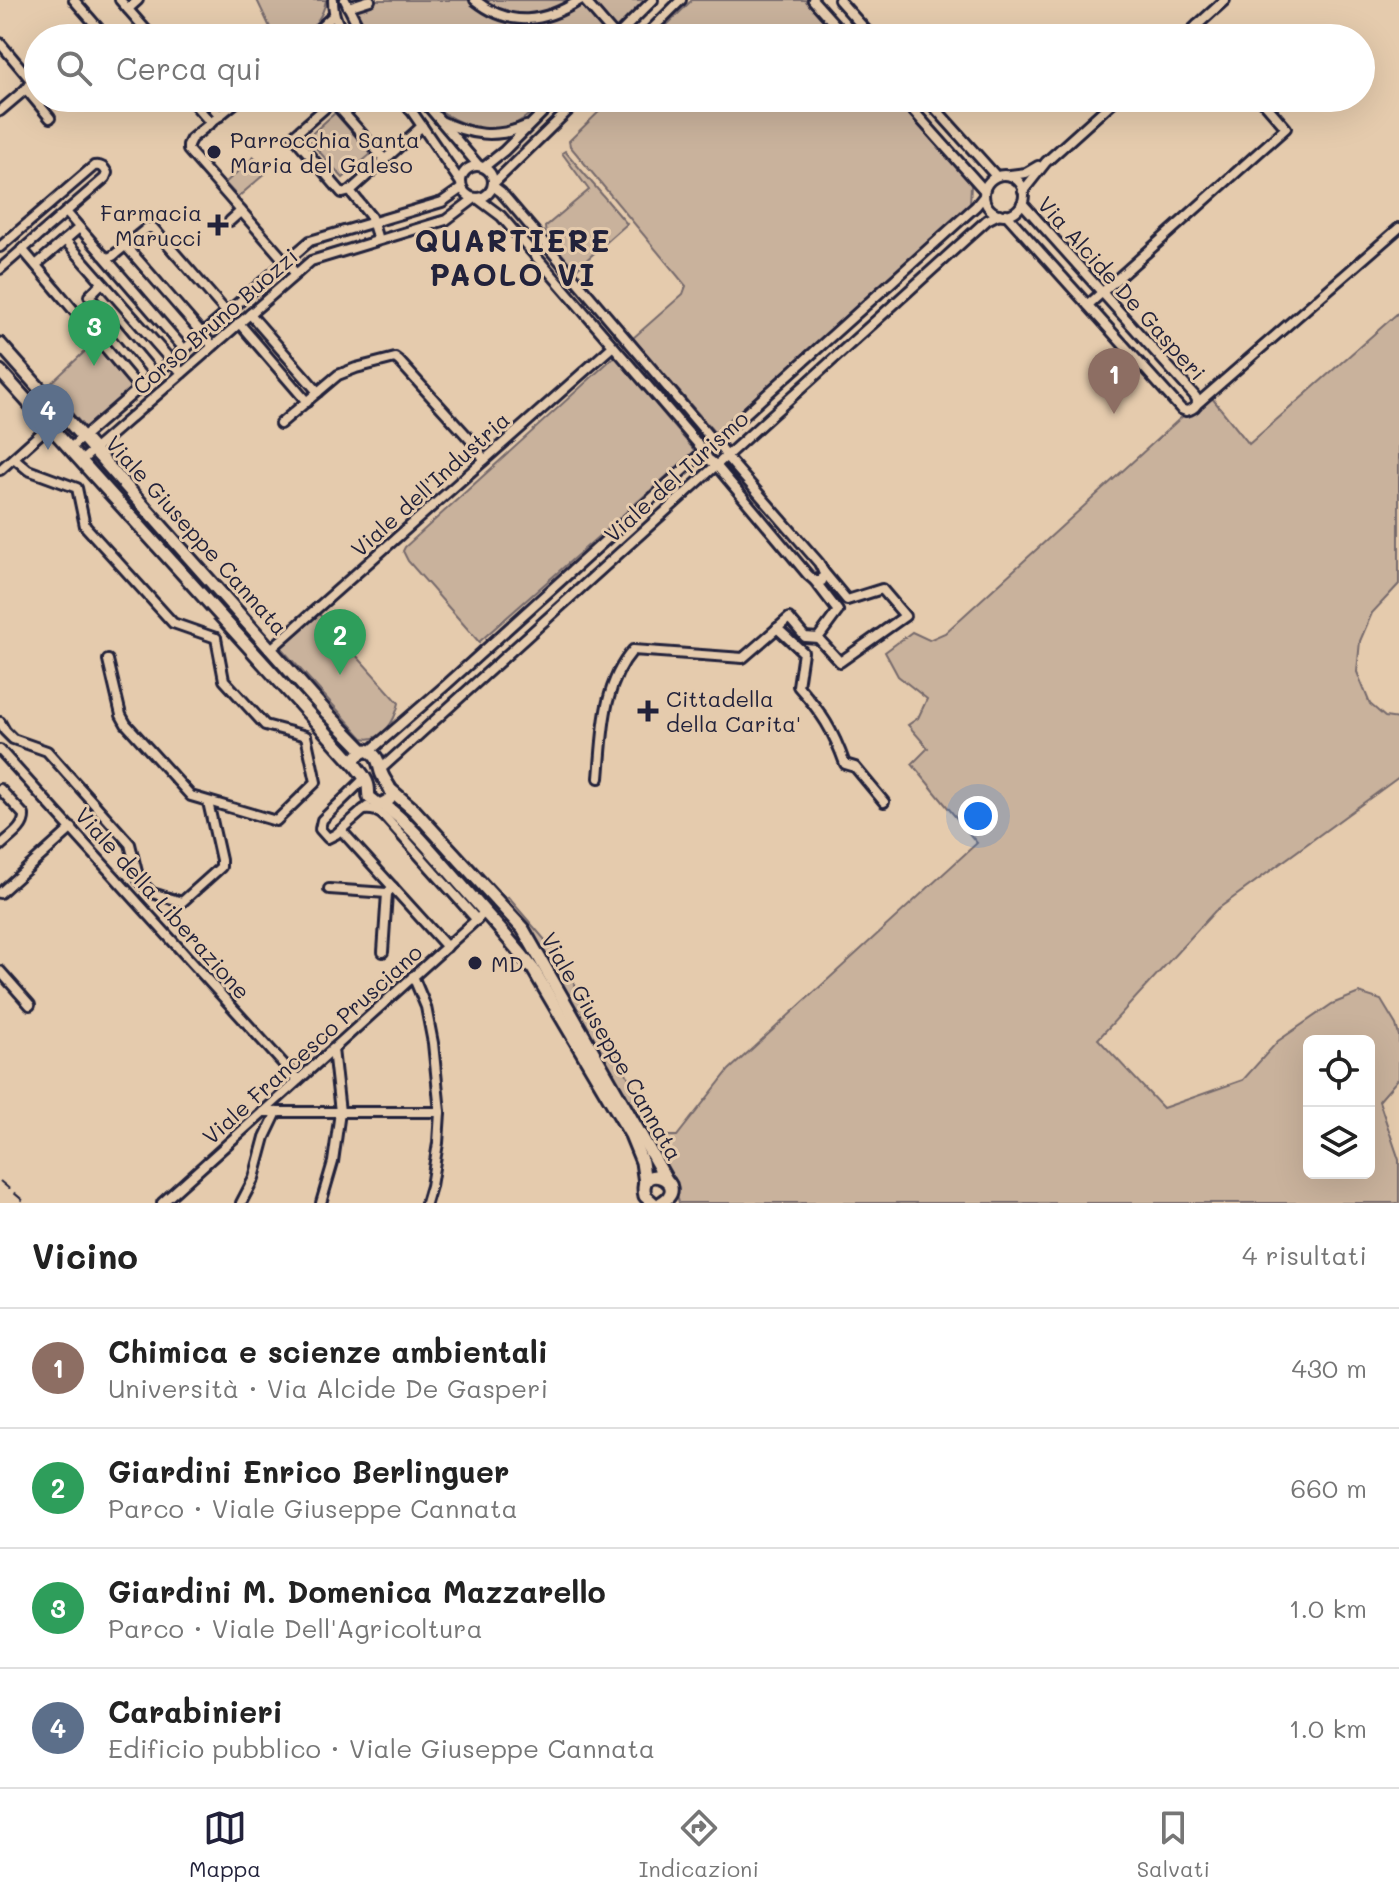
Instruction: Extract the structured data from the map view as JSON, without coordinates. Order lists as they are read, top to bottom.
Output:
{
  "streets": {
    "street": [
      "Via Alcide De Gasperi",
      "Corso Bruno Buozzi",
      "Viale del Turismo",
      "Viale dell'Industria",
      "Viale Giuseppe Cannata",
      "Viale della Liberazione",
      "Viale Francesco Prusciano"
    ]
  },
  "crossings": [
    ["Via Alcide De Gasperi", "Viale del Turismo"],
    ["Corso Bruno Buozzi", "Viale Giuseppe Cannata"],
    ["Viale del Turismo", "Viale Giuseppe Cannata"],
    ["Viale dell'Industria", "Viale Giuseppe Cannata"],
    ["Viale Giuseppe Cannata", "Viale Francesco Prusciano"],
    ["Viale della Liberazione", "Viale Francesco Prusciano"]
  ],
  "districts": ["QUARTIERE PAOLO VI"],
  "places": {
    "other": ["Parrocchia Santa Maria del Galeso", "MD"],
    "health": ["Farmacia Marucci", "Cittadella della Carita'"]
  },
  "page": {
    "search": "Cerca qui",
    "pins": [
      "3",
      "1",
      "4",
      "2"
    ],
    "heading": ["Vicino", "4 risultati"],
    "list": [
      {
        "mark": "1",
        "name": "Chimica e scienze ambientali",
        "note": "Università · Via Alcide De Gasperi",
        "value": "430 m"
      },
      {
        "mark": "2",
        "name": "Giardini Enrico Berlinguer",
        "note": "Parco · Viale Giuseppe Cannata",
        "value": "660 m"
      },
      {
        "mark": "3",
        "name": "Giardini M. Domenica Mazzarello",
        "note": "Parco · Viale Dell'Agricoltura",
        "value": "1.0 km"
      },
      {
        "mark": "4",
        "name": "Carabinieri",
        "note": "Edificio pubblico · Viale Giuseppe Cannata",
        "value": "1.0 km"
      }
    ],
    "nav": ["Mappa", "Indicazioni", "Salvati"]
  }
}
